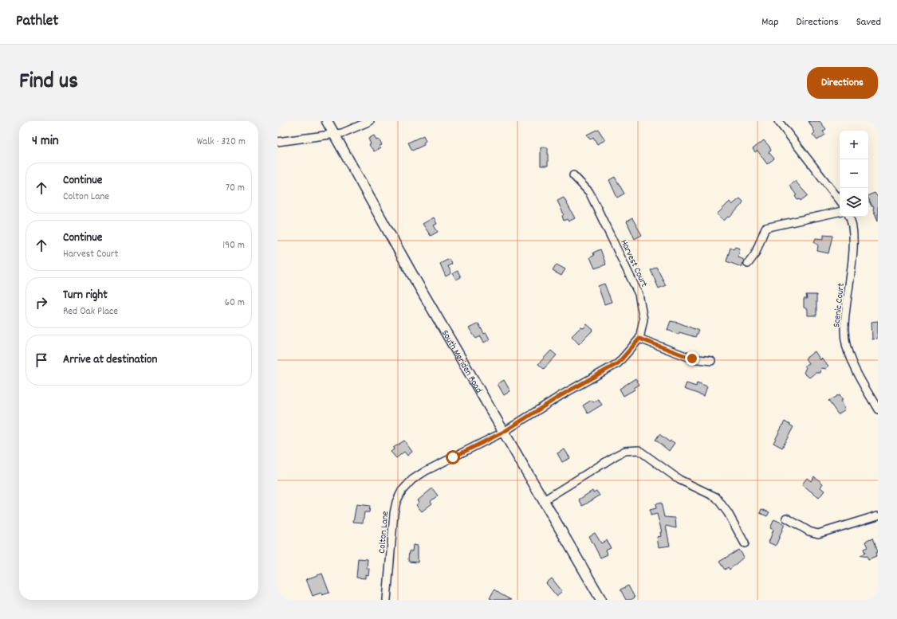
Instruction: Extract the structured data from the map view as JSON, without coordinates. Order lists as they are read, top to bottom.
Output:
{
  "streets": {
    "main road": ["South Meriden Road"],
    "street": ["Harvest Court", "Scenic Court", "Colton Lane"]
  },
  "crossings": [
    ["Harvest Court", "South Meriden Road"],
    ["Harvest Court", "Colton Lane"],
    ["South Meriden Road", "Colton Lane"]
  ],
  "page": {
    "header": "Pathlet",
    "nav": ["Map", "Directions", "Saved"],
    "title": "Find us",
    "buttons": "Directions",
    "heading": ["4 min", "Walk · 320 m"],
    "map_buttons": ["+", "−"],
    "list": [
      ["Continue", "Colton Lane", "70 m"],
      ["Continue", "Harvest Court", "190 m"],
      ["Turn right", "Red Oak Place", "60 m"],
      "Arrive at destination"
    ]
  }
}
